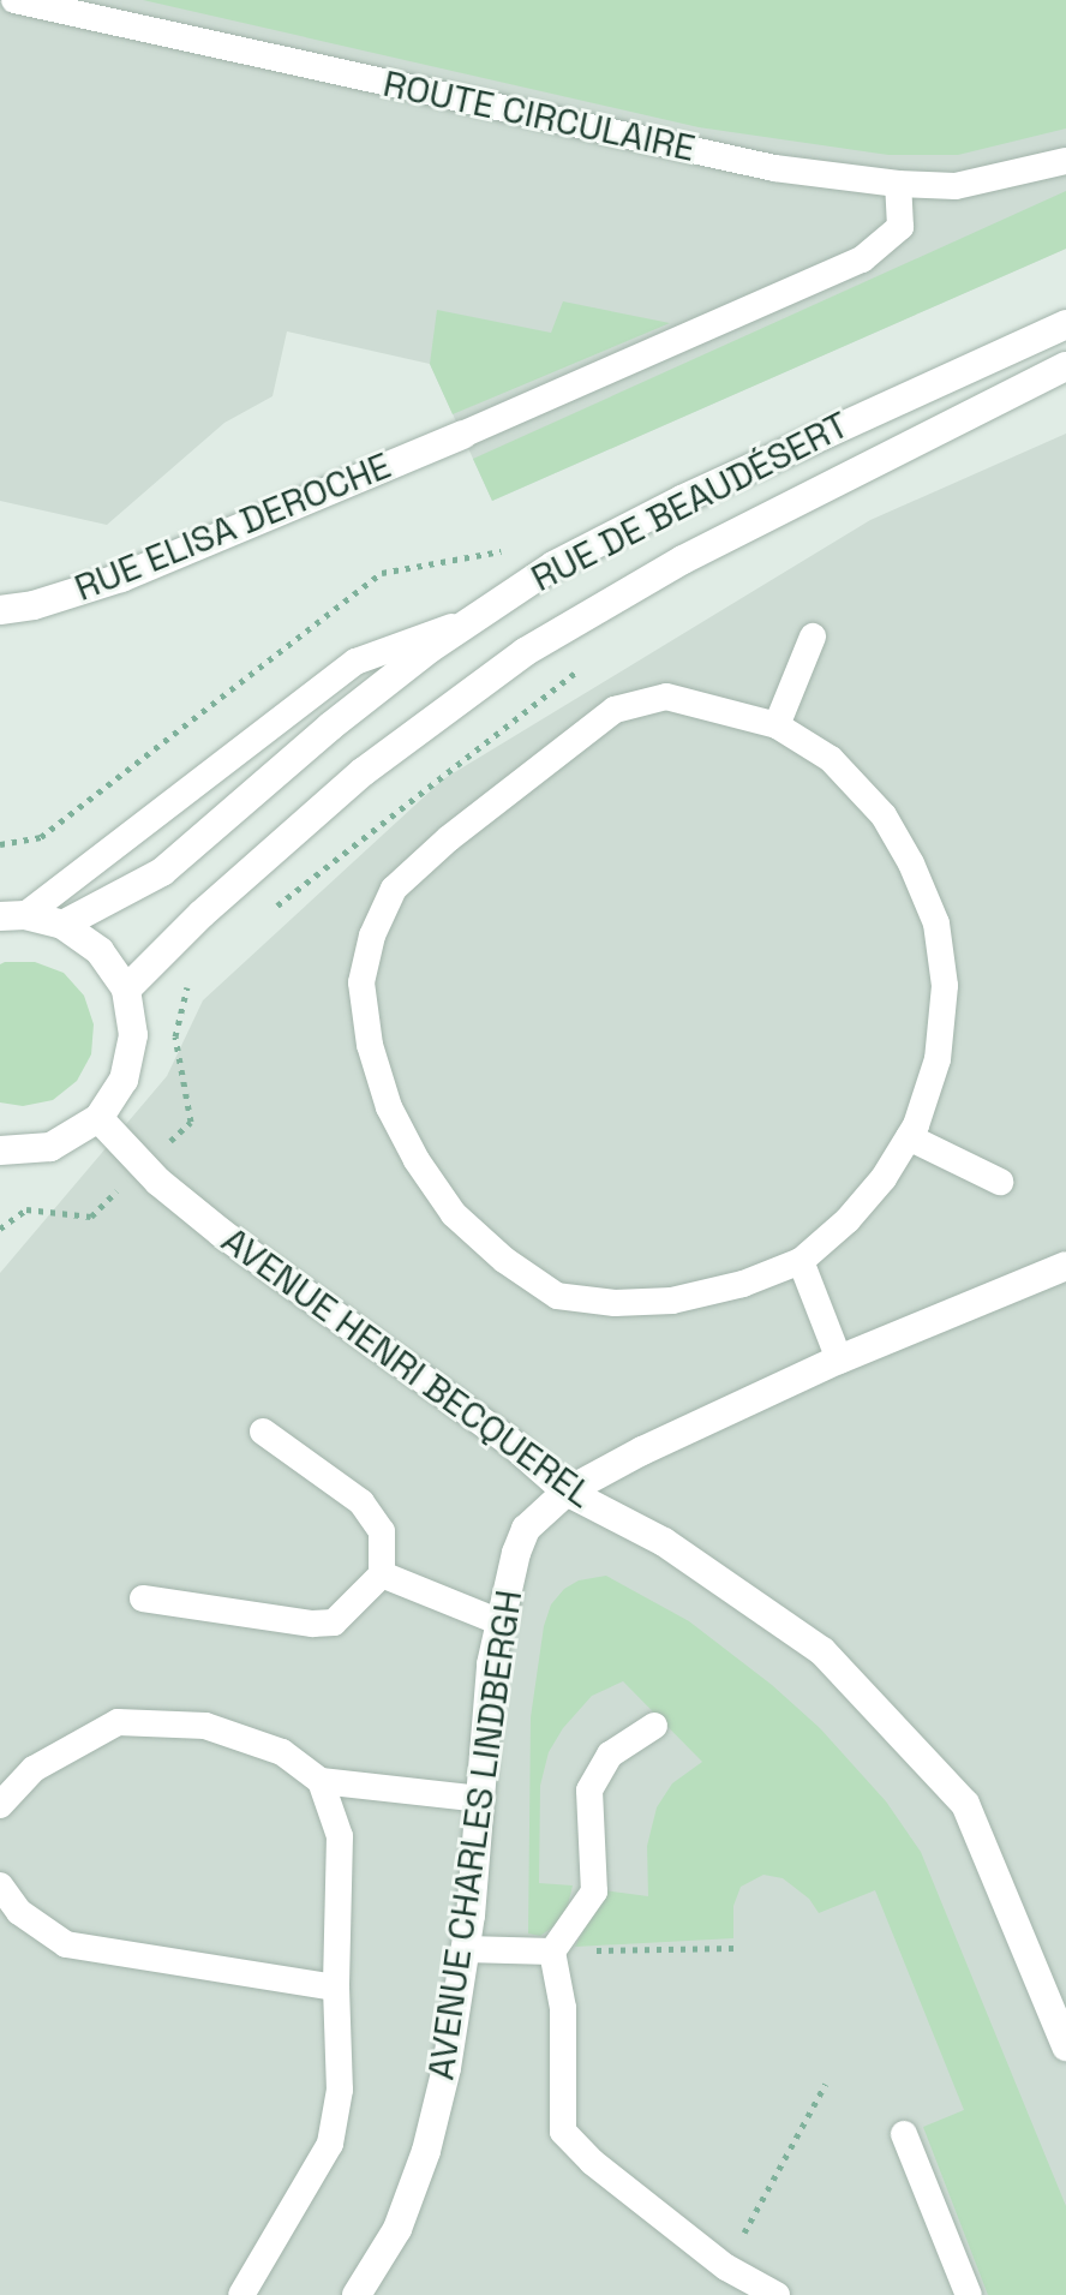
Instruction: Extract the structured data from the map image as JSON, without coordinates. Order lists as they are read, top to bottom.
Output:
{
  "streets": {
    "street": [
      "RUE DE BEAUDÉSERT",
      "RUE ELISA DEROCHE",
      "AVENUE HENRI BECQUEREL",
      "AVENUE CHARLES LINDBERGH"
    ],
    "lane": ["ROUTE CIRCULAIRE"]
  },
  "crossings": [
    ["AVENUE HENRI BECQUEREL", "AVENUE CHARLES LINDBERGH"]
  ]
}
